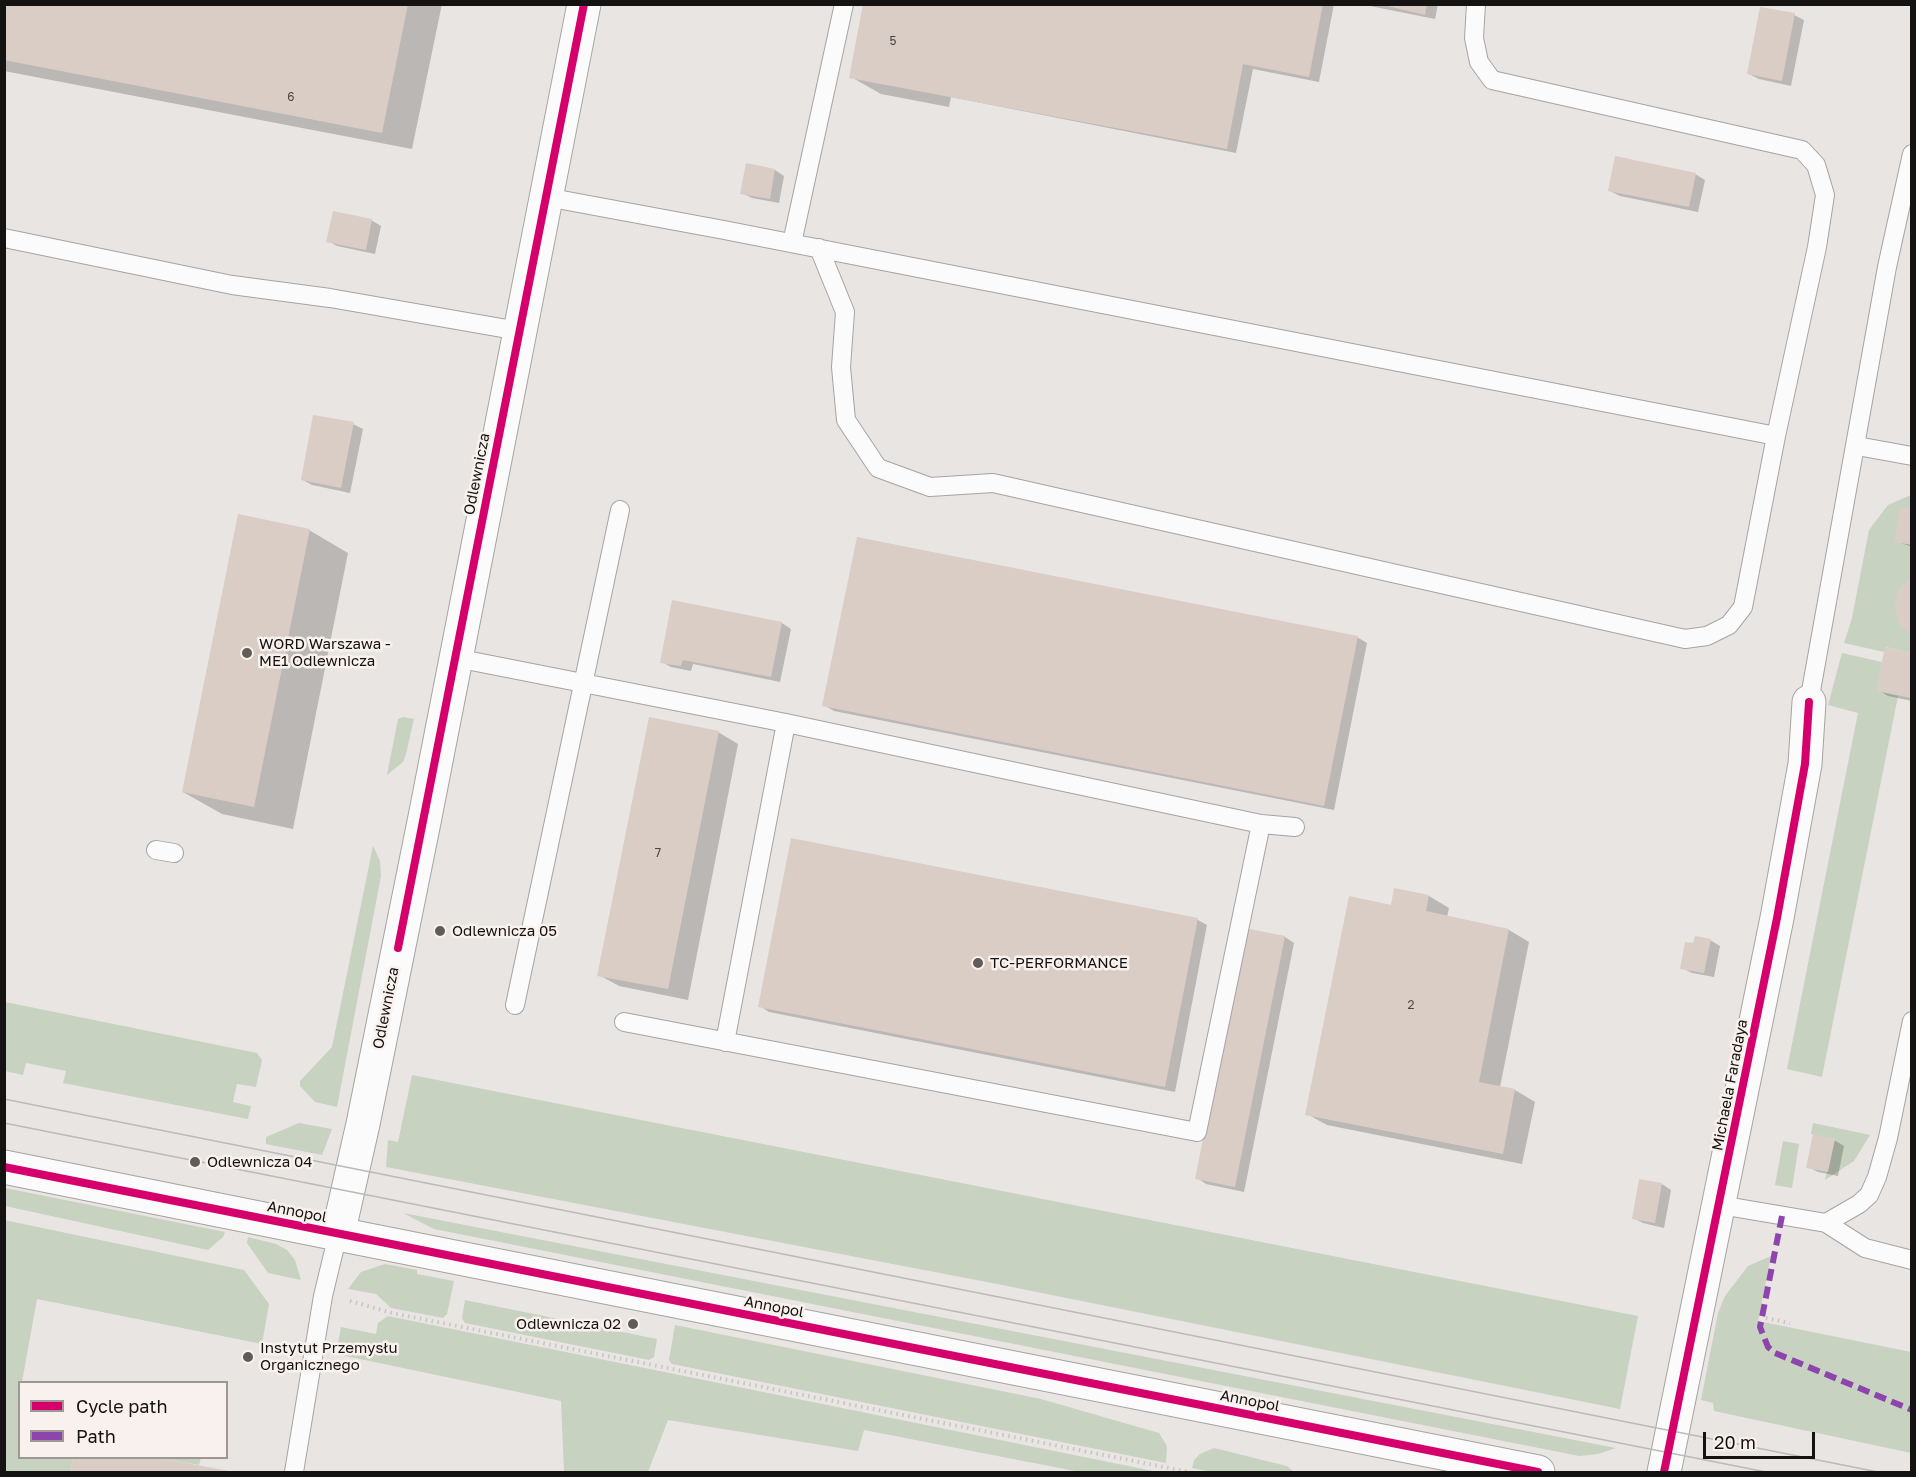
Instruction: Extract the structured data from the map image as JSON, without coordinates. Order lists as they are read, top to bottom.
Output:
{
  "streets": {
    "street": ["Odlewnicza", "Michaela Faradaya", "Annopol"]
  },
  "crossings": [
    ["Odlewnicza", "Annopol"]
  ],
  "places": [
    "WORD Warszawa - ME1 Odlewnicza",
    "Odlewnicza 05",
    "TC-PERFORMANCE",
    "Odlewnicza 04",
    "Odlewnicza 02",
    "Instytut Przemysłu Organicznego"
  ],
  "house_numbers": [
    "5",
    "6",
    "7",
    "2"
  ],
  "legend": ["Cycle path", "Path"],
  "scale_bar": "20 m"
}
